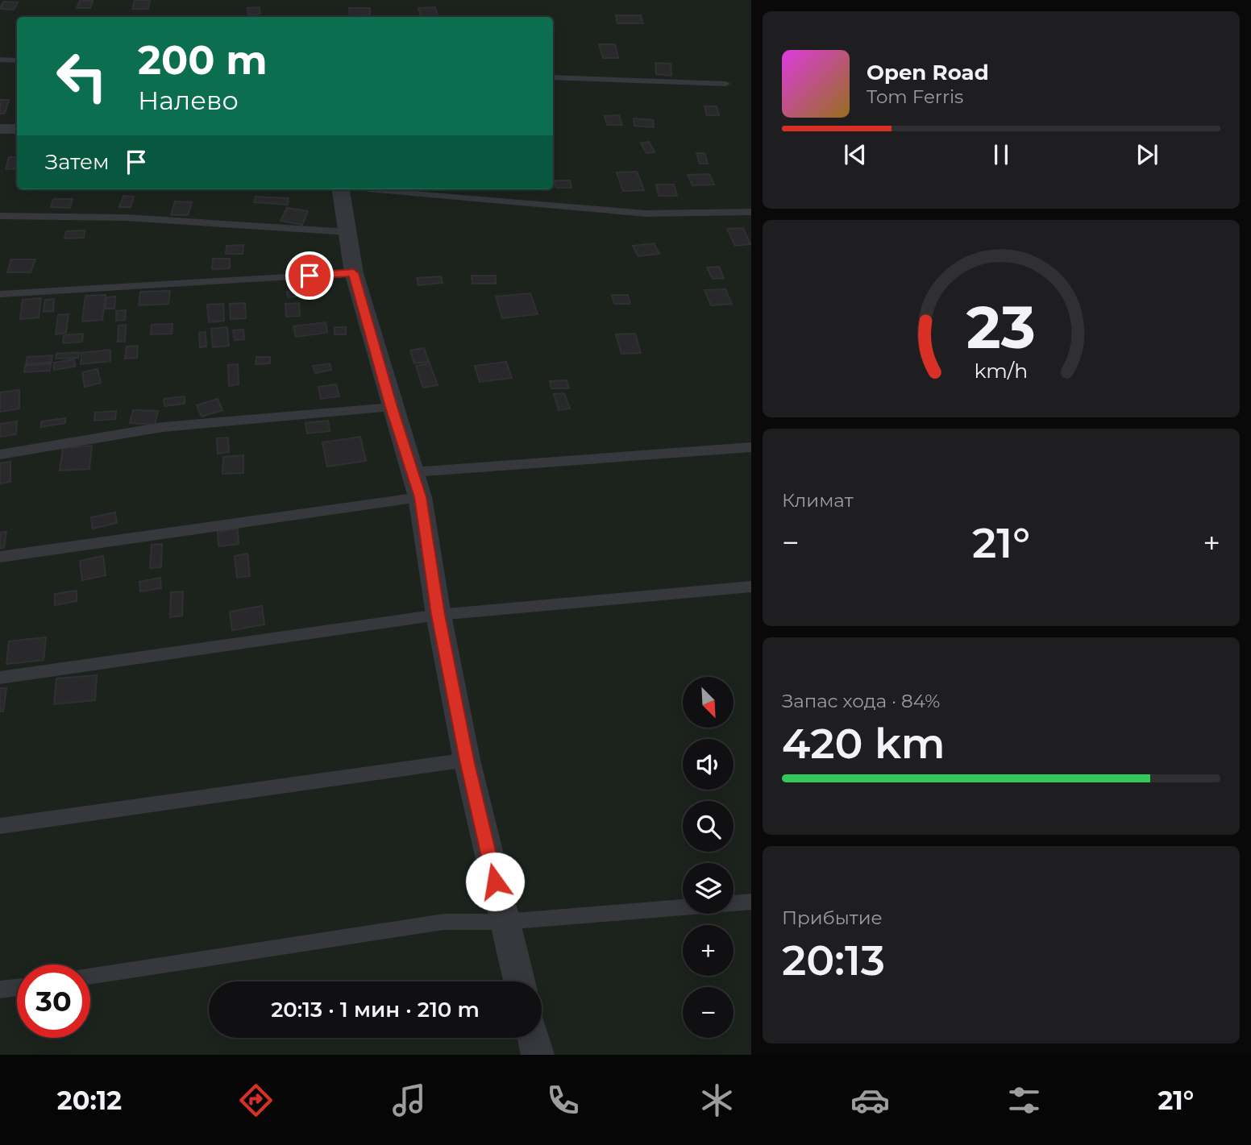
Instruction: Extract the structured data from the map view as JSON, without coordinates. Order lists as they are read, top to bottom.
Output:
{
  "north": "bottom right",
  "page": {
    "turn": ["200 m", "Налево"],
    "song": ["Open Road", "Tom Ferris"],
    "then": "Затем",
    "tile": [
      "Климат",
      ["Запас хода · 84%", "420 km"],
      ["Прибытие", "20:13"]
    ],
    "heat": ["−", "21°", "+"],
    "map_buttons": ["+", "−"],
    "limit": "30",
    "trip": "20:13 · 1 мин · 210 m",
    "tabs": ["20:12", "21°"],
    "gauge": ["23", "km/h"]
  }
}
